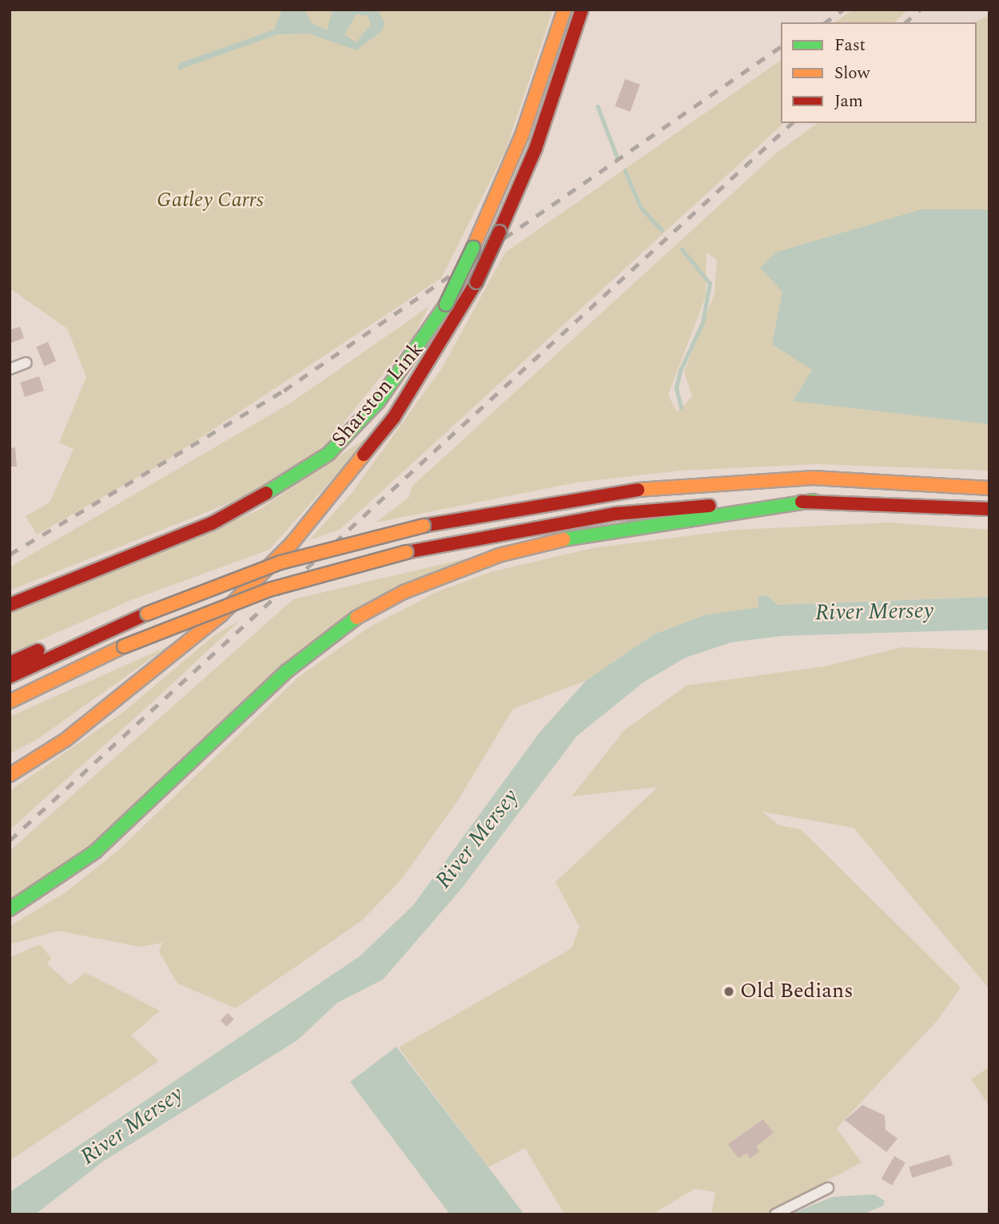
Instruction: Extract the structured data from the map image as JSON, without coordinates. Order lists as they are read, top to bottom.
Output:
{
  "streets": {
    "highway": ["Sharston Link"]
  },
  "water": ["River Mersey"],
  "parks": ["Gatley Carrs"],
  "places": ["Old Bedians"],
  "legend": ["Fast", "Slow", "Jam"]
}
